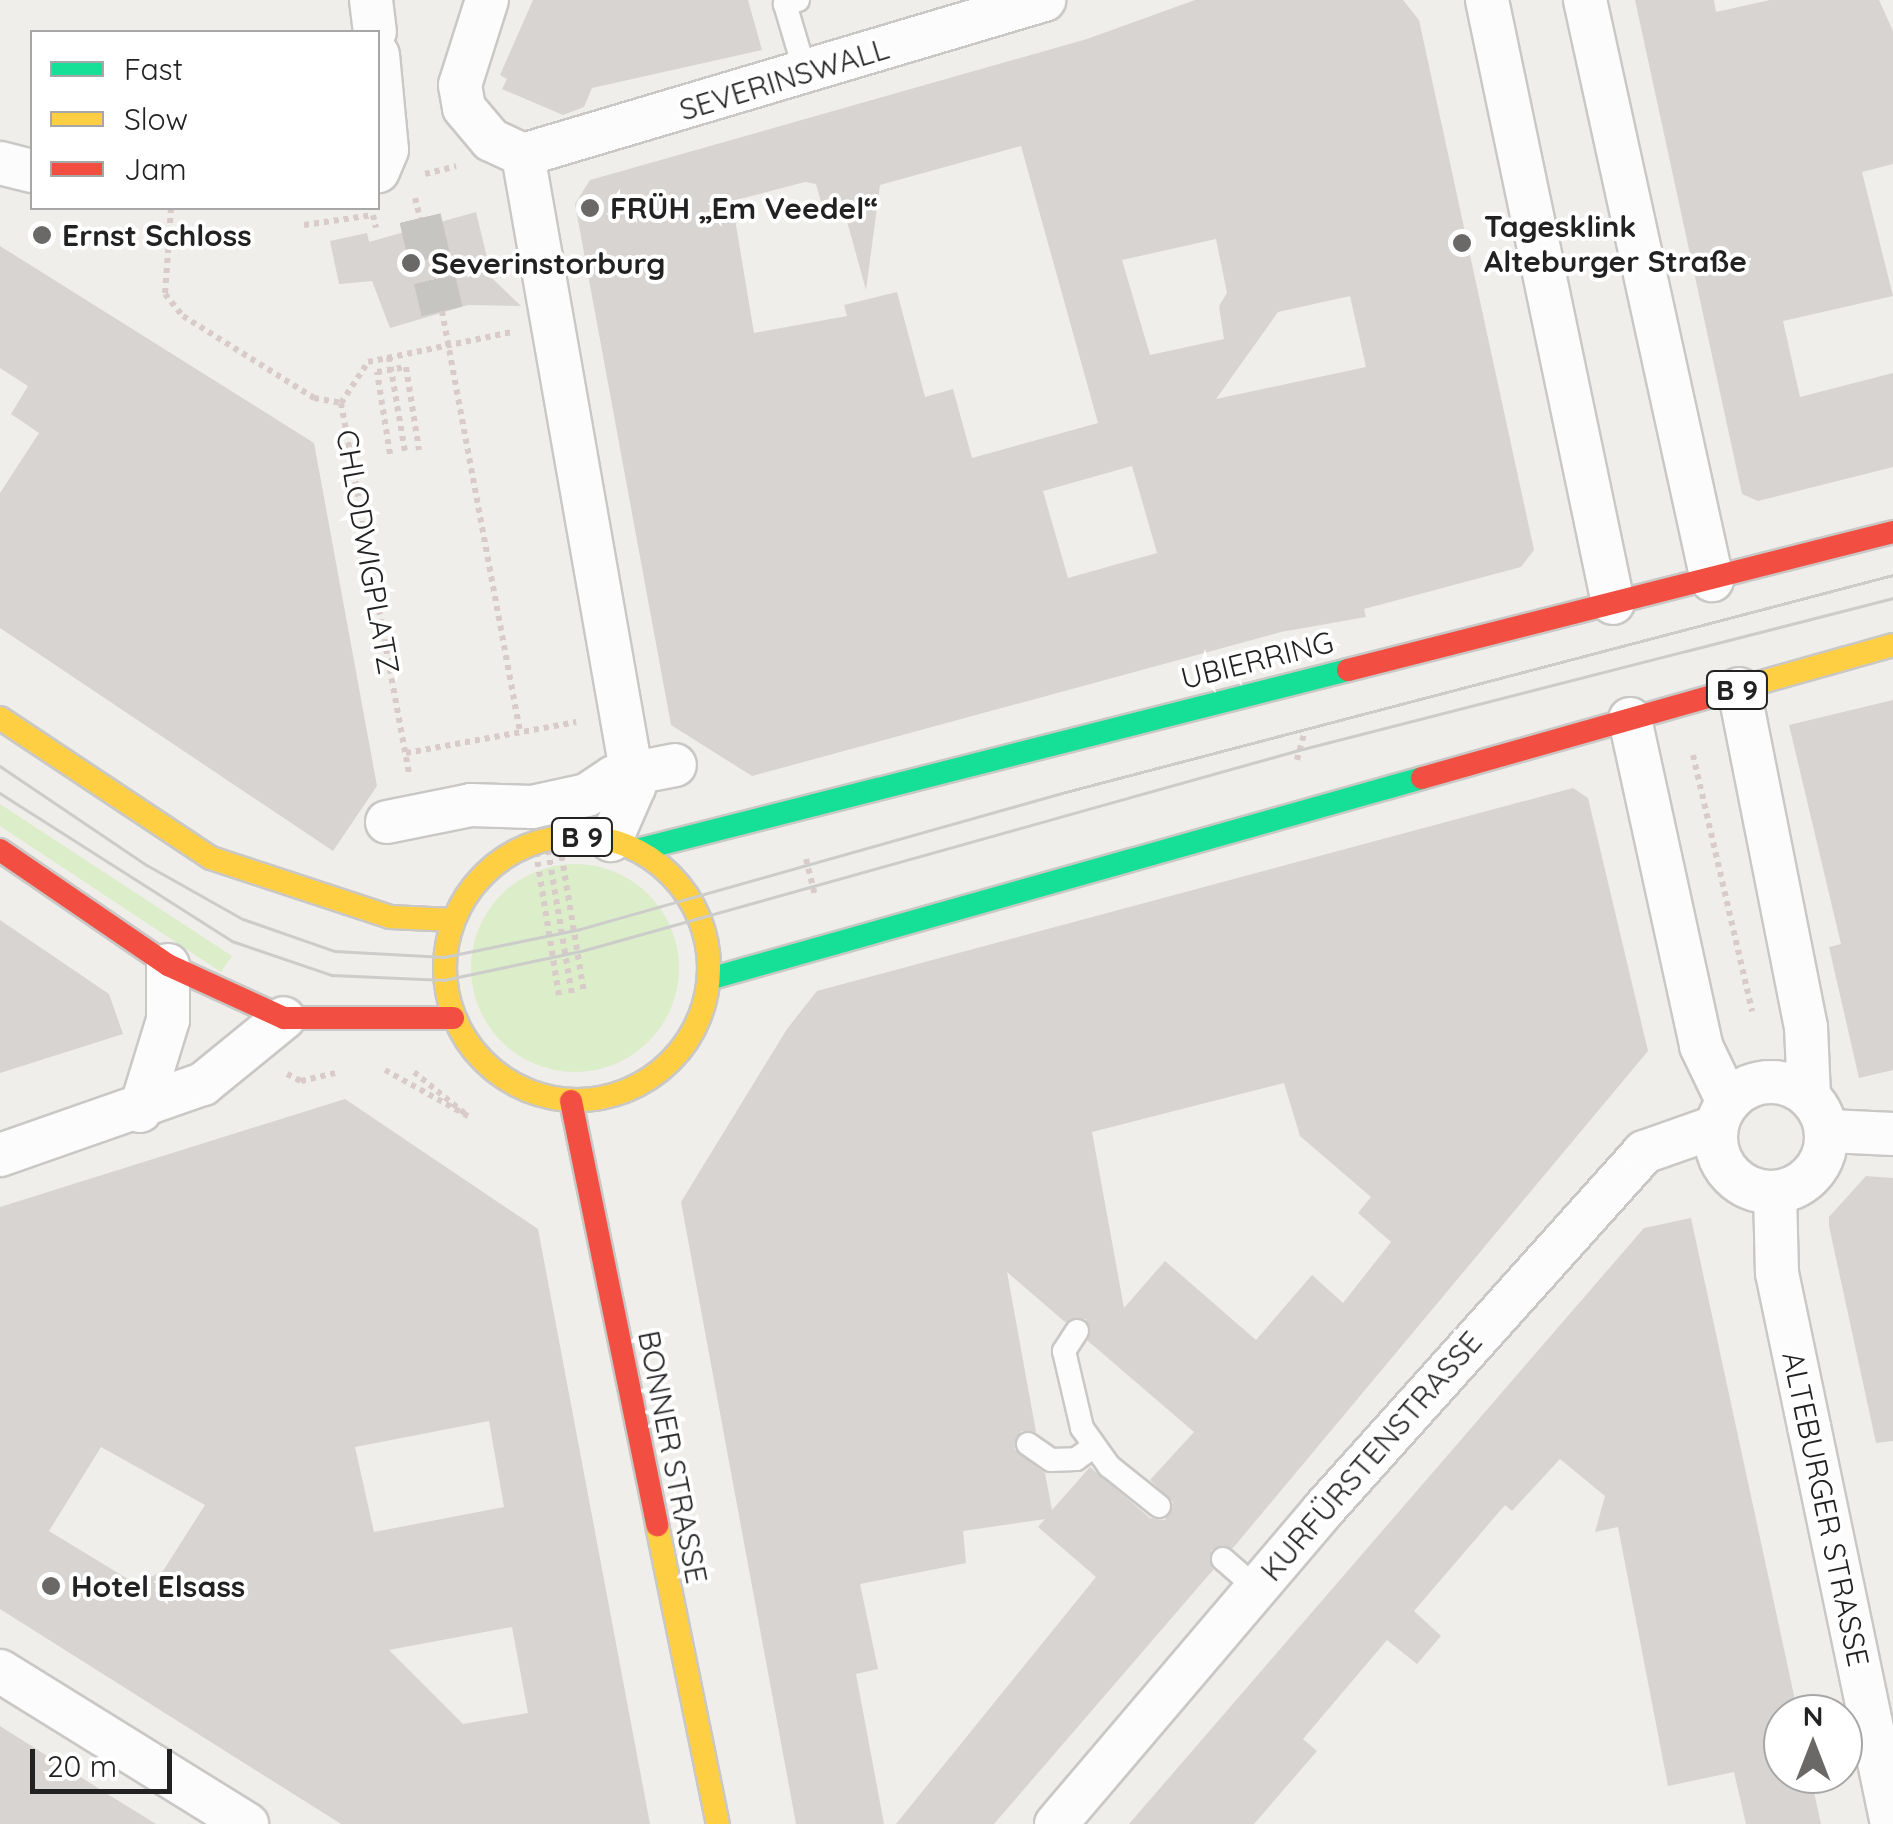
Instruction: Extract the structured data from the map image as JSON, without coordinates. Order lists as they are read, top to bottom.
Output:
{
  "streets": {
    "main road": ["UBIERRING", "B 9", "BONNER STRASSE"],
    "street": ["SEVERINSWALL", "KURFÜRSTENSTRASSE", "ALTEBURGER STRASSE"],
    "path": ["CHLODWIGPLATZ"]
  },
  "crossings": [
    ["UBIERRING", "B 9"],
    ["UBIERRING", "BONNER STRASSE"],
    ["B 9", "BONNER STRASSE"],
    ["KURFÜRSTENSTRASSE", "ALTEBURGER STRASSE"]
  ],
  "places": [
    "FRÜH „Em Veedel“",
    "Ernst Schloss",
    "Tagesklink Alteburger Straße",
    "Severinstorburg",
    "Hotel Elsass"
  ],
  "legend": ["Fast", "Slow", "Jam"],
  "scale_bar": "20 m",
  "north": "top"
}
